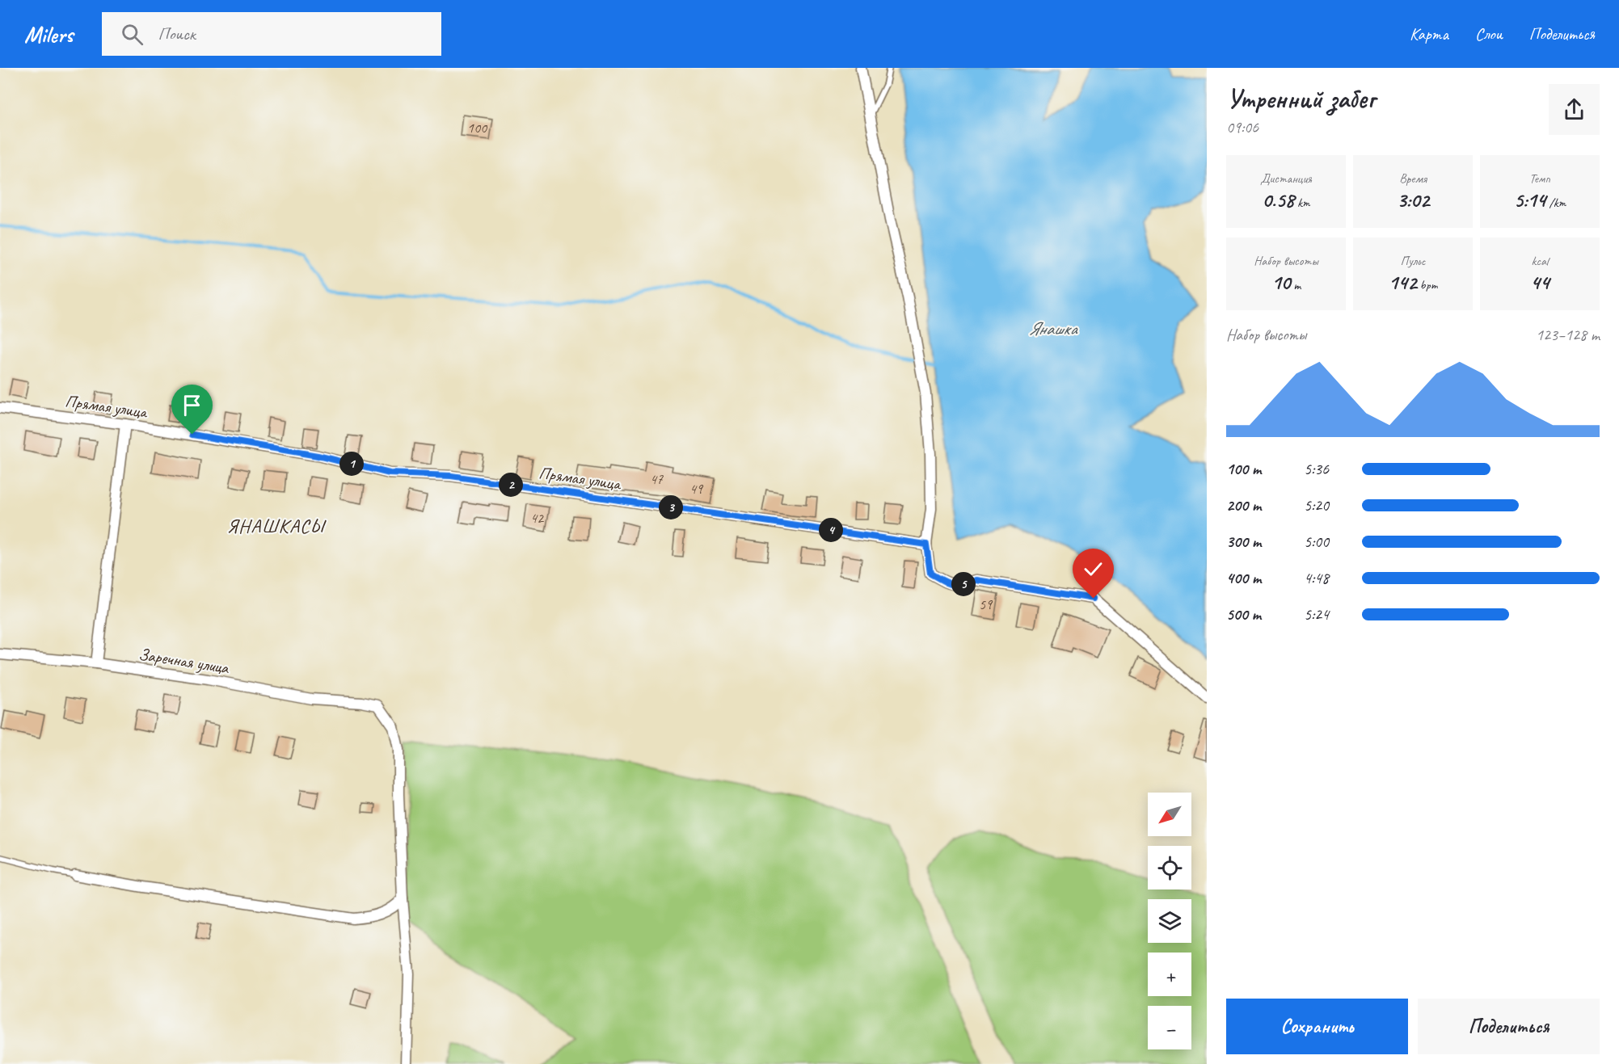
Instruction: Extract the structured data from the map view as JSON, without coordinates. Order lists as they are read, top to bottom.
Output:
{
  "streets": {
    "street": ["Прямая улица", "Заречная улица"]
  },
  "districts": ["ЯНАШКАСЫ"],
  "water": ["Янашка"],
  "house_numbers": [
    "100",
    "47",
    "49",
    "42",
    "59"
  ],
  "north": "bottom left",
  "page": {
    "header": "Milers",
    "search": "Поиск",
    "nav": ["Карта", "Слои", "Поделиться"],
    "heading": ["Утренний забег", "09:06"],
    "stats": [
      ["Дистанция", "0.58 km"],
      ["Время", "3:02"],
      ["Темп", "5:14 /km"],
      ["Набор высоты", "10 m"],
      ["Пульс", "142 bpm"],
      ["kcal", "44"]
    ],
    "chart": ["Набор высоты", "123–128 m"],
    "list": [
      {
        "name": "100 m",
        "note": "5:36"
      },
      {
        "name": "200 m",
        "note": "5:20"
      },
      {
        "name": "300 m",
        "note": "5:00"
      },
      {
        "name": "400 m",
        "note": "4:48"
      },
      {
        "name": "500 m",
        "note": "5:24"
      }
    ],
    "pins": [
      "1",
      "2",
      "3",
      "4",
      "5"
    ],
    "map_buttons": ["+", "−"],
    "buttons": ["Сохранить", "Поделиться"]
  }
}
